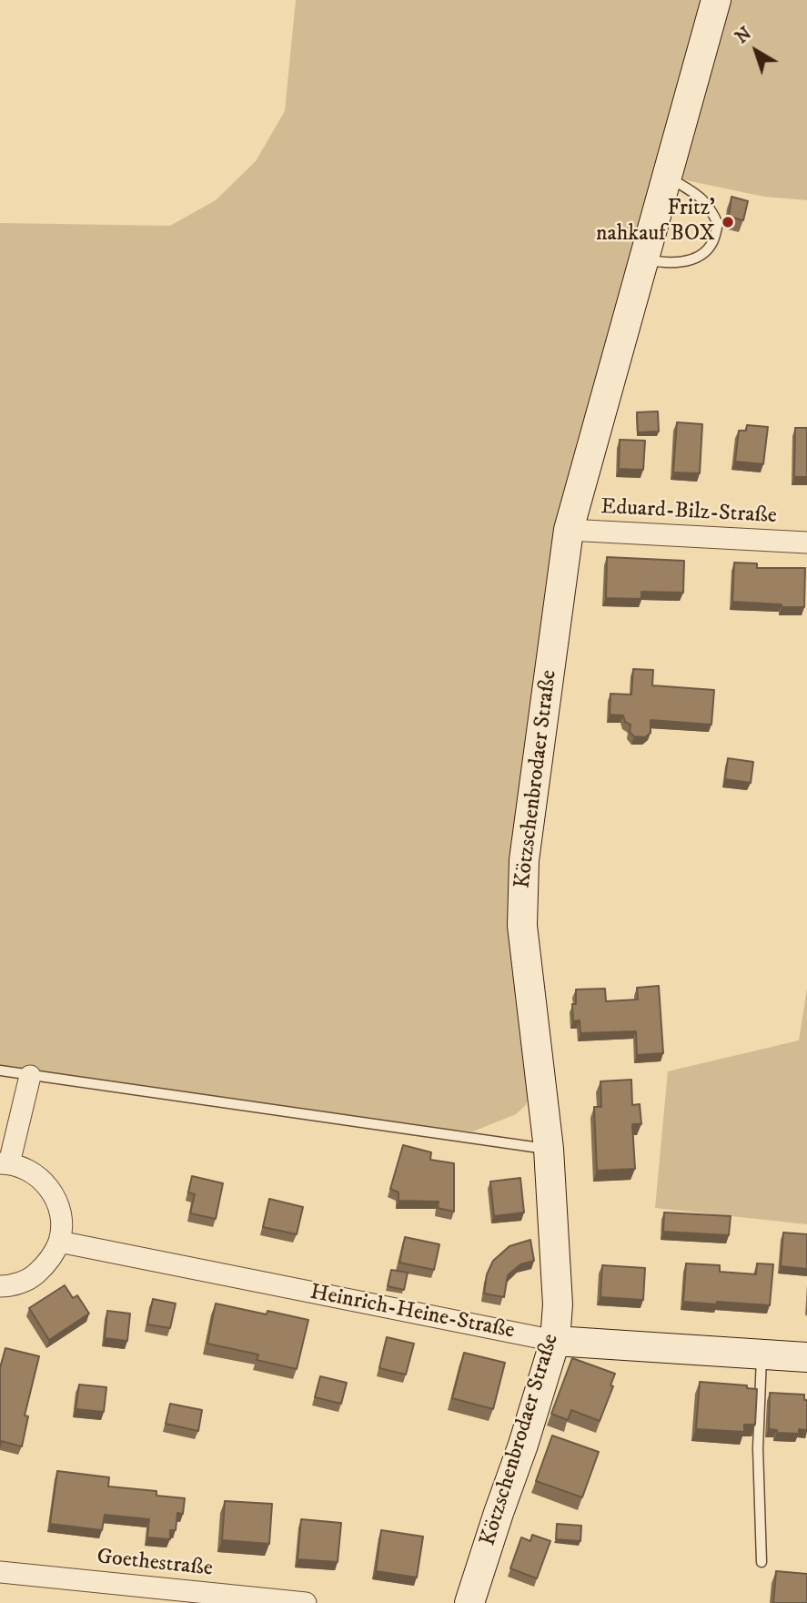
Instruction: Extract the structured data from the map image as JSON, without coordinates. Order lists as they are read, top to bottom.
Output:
{
  "streets": {
    "street": [
      "Eduard-Bilz-Straße",
      "Kötzschenbrodaer Straße",
      "Heinrich-Heine-Straße",
      "Goethestraße"
    ]
  },
  "crossings": [
    ["Eduard-Bilz-Straße", "Kötzschenbrodaer Straße"],
    ["Kötzschenbrodaer Straße", "Heinrich-Heine-Straße"]
  ],
  "places": ["Fritz' nahkauf BOX"],
  "north": "top left"
}
